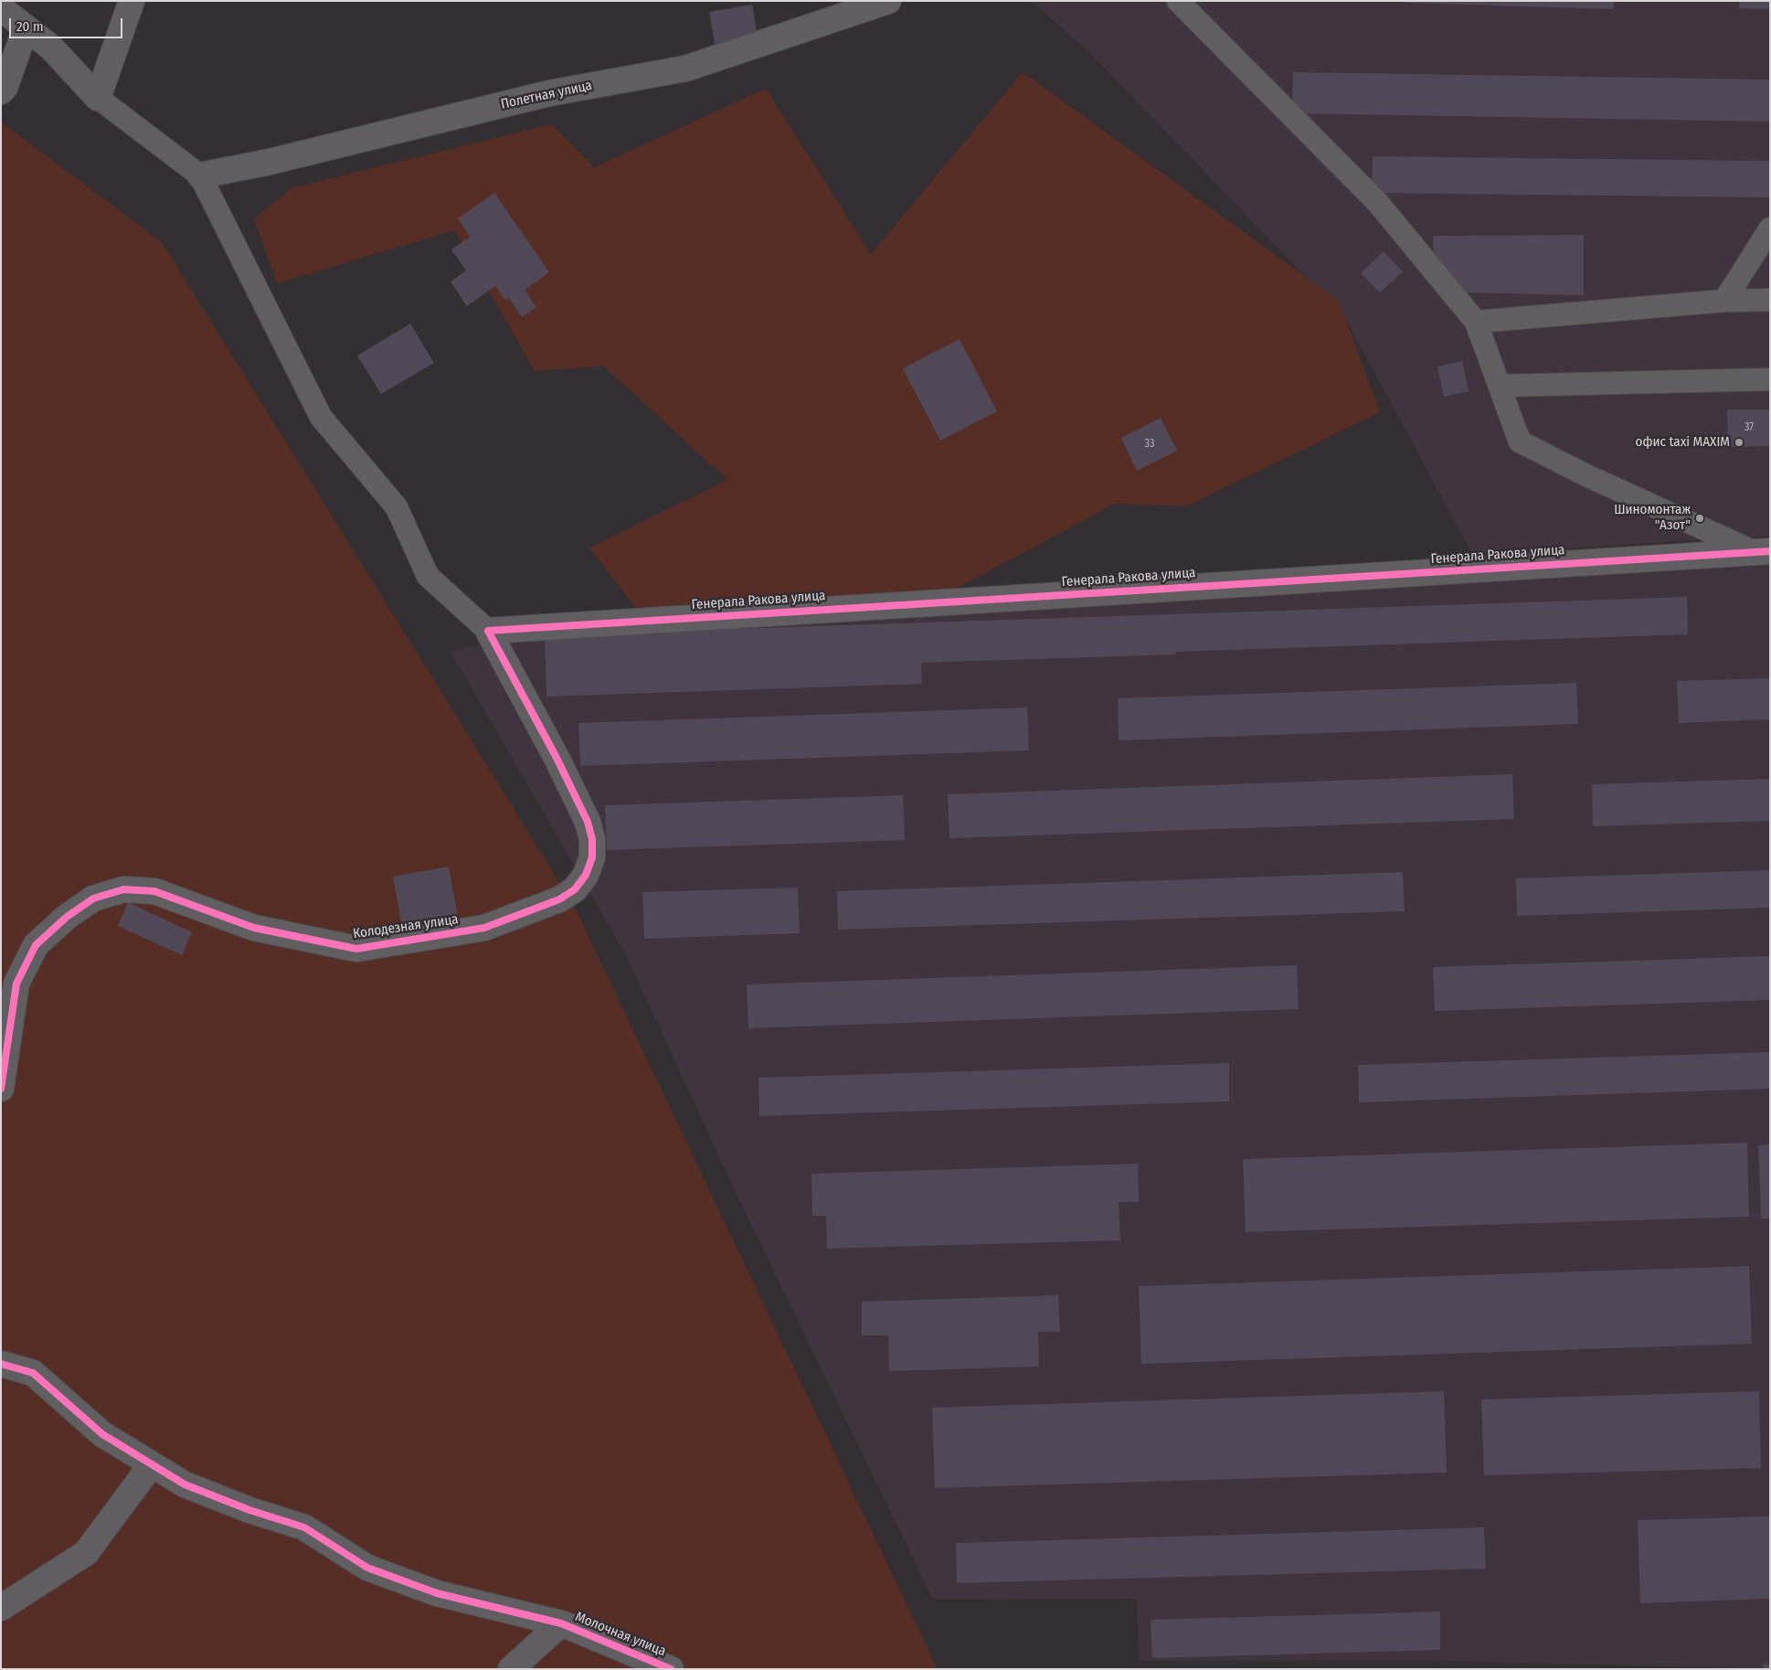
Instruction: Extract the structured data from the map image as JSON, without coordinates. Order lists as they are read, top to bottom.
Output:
{
  "streets": {
    "street": [
      "Полетная улица",
      "Генерала Ракова улица",
      "Колодезная улица",
      "Молочная улица"
    ]
  },
  "crossings": [
    ["Генерала Ракова улица", "Колодезная улица"]
  ],
  "places": ["офис taxi MAXIM", "Шиномонтаж \"Азот\""],
  "house_numbers": ["37", "33"],
  "scale_bar": "20 m"
}
